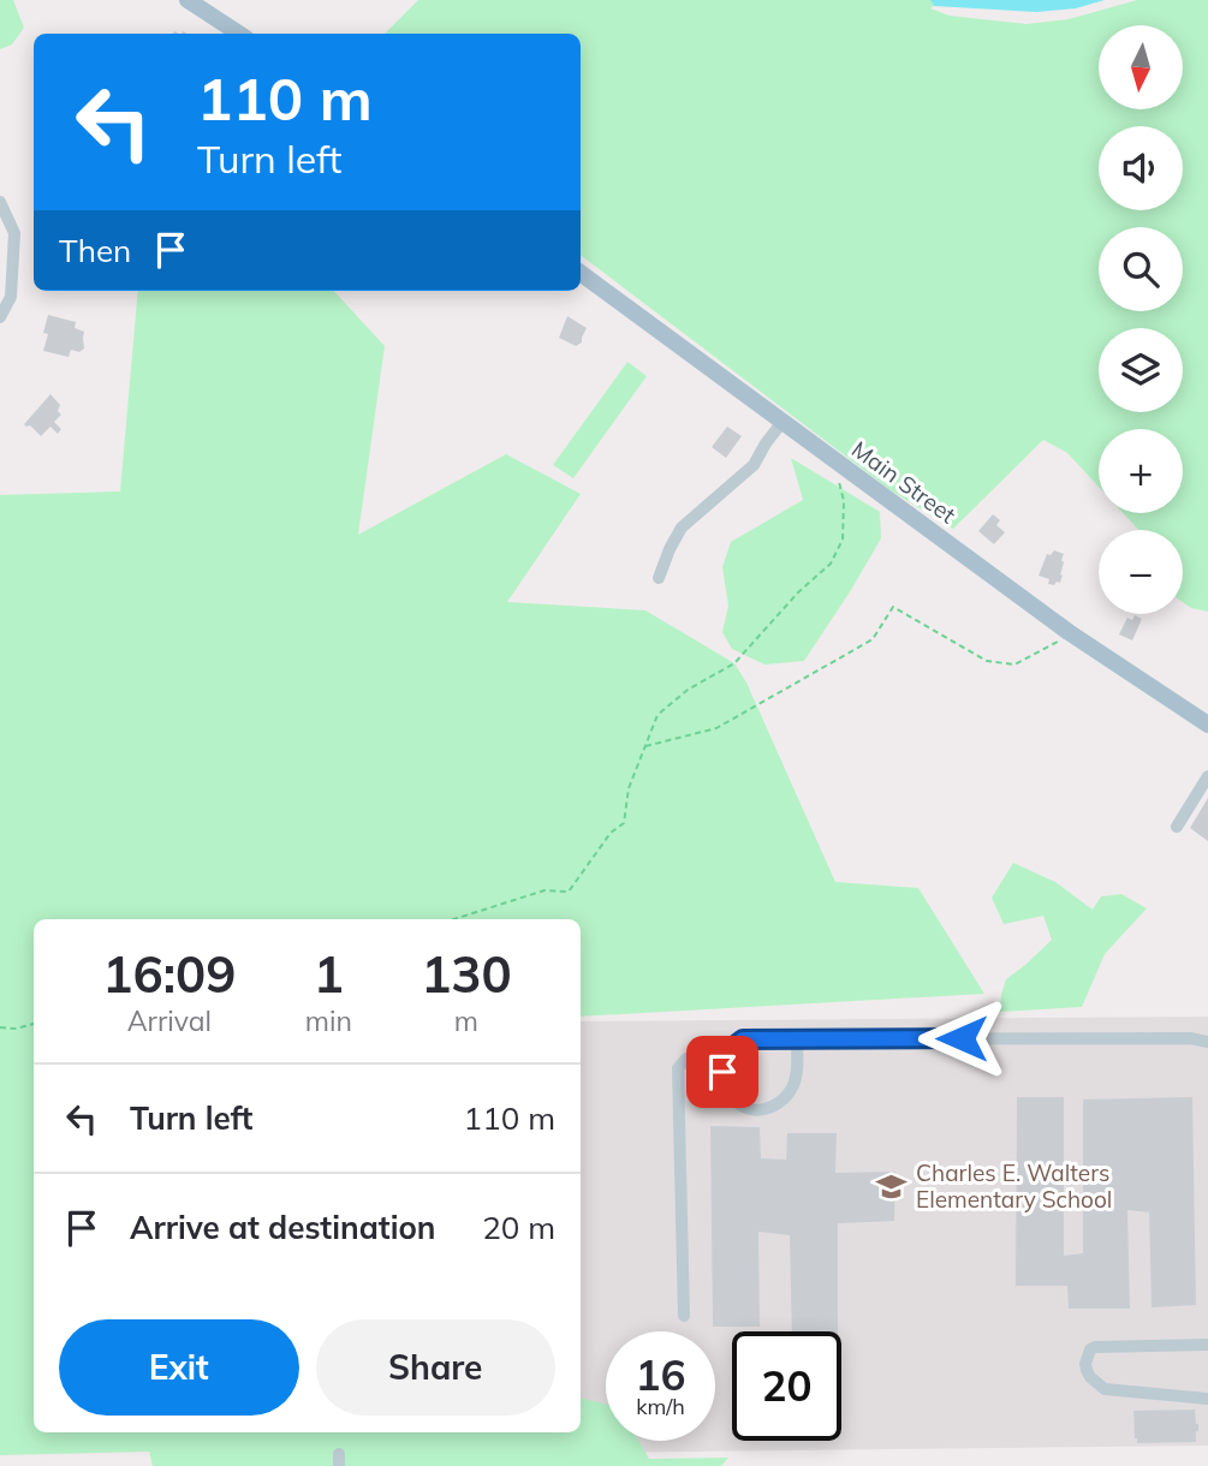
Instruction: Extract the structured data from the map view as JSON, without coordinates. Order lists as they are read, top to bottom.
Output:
{
  "streets": {
    "main road": ["Main Street"]
  },
  "places": {
    "school or university": ["Charles E. Walters Elementary School"]
  },
  "north": "bottom",
  "page": {
    "map_buttons": ["+", "−"],
    "turn": ["110 m", "Turn left"],
    "then": "Then",
    "eta": [
      "16:09",
      "Arrival",
      "1",
      "min",
      "130",
      "m"
    ],
    "list": [
      {
        "name": "Turn left",
        "value": "110 m"
      },
      {
        "name": "Arrive at destination",
        "value": "20 m"
      }
    ],
    "buttons": ["Exit", "Share"],
    "speed": "16 km/h",
    "limit": "20"
  }
}
